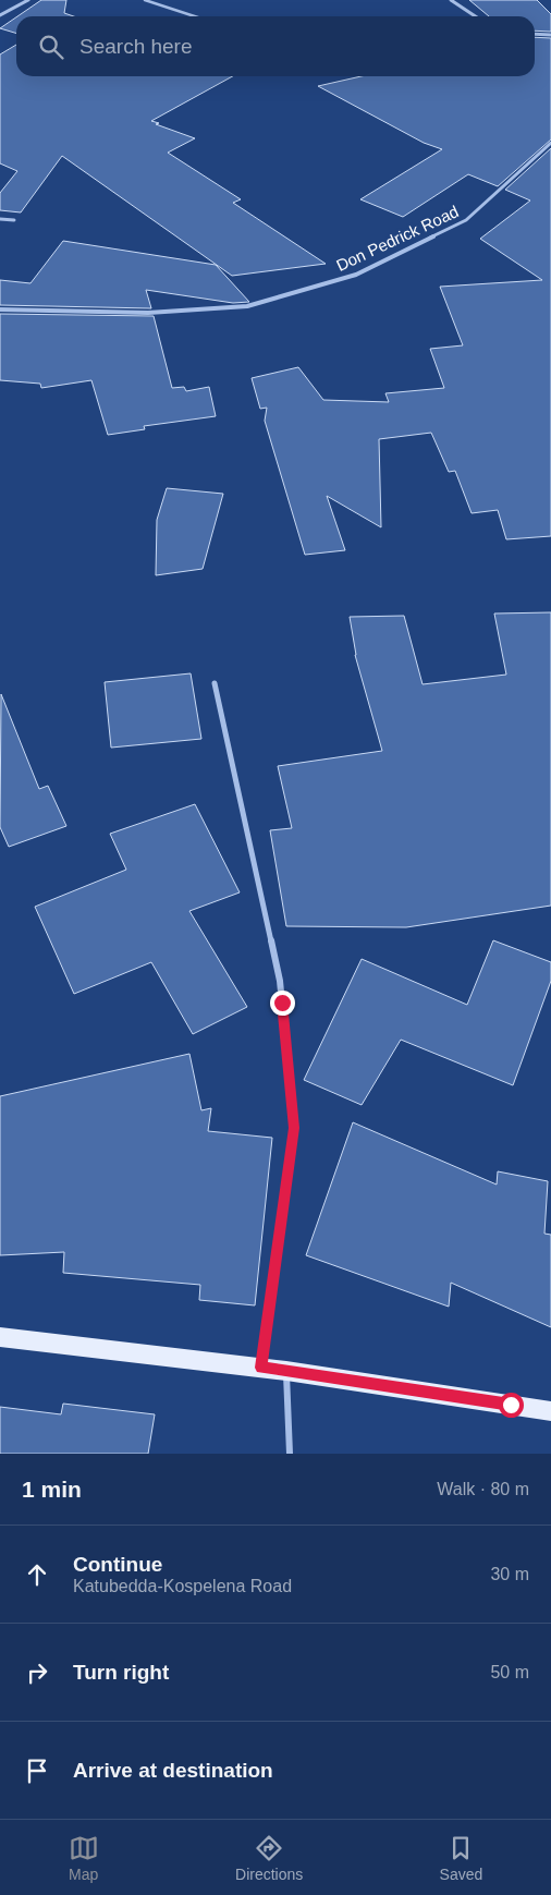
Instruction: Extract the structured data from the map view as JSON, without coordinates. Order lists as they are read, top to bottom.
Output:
{
  "streets": {
    "street": ["Don Pedrick Road"]
  },
  "page": {
    "search": "Search here",
    "heading": ["1 min", "Walk · 80 m"],
    "list": [
      ["Continue", "Katubedda-Kospelena Road", "30 m"],
      ["Turn right", "50 m"],
      "Arrive at destination"
    ],
    "nav": ["Map", "Directions", "Saved"]
  }
}
